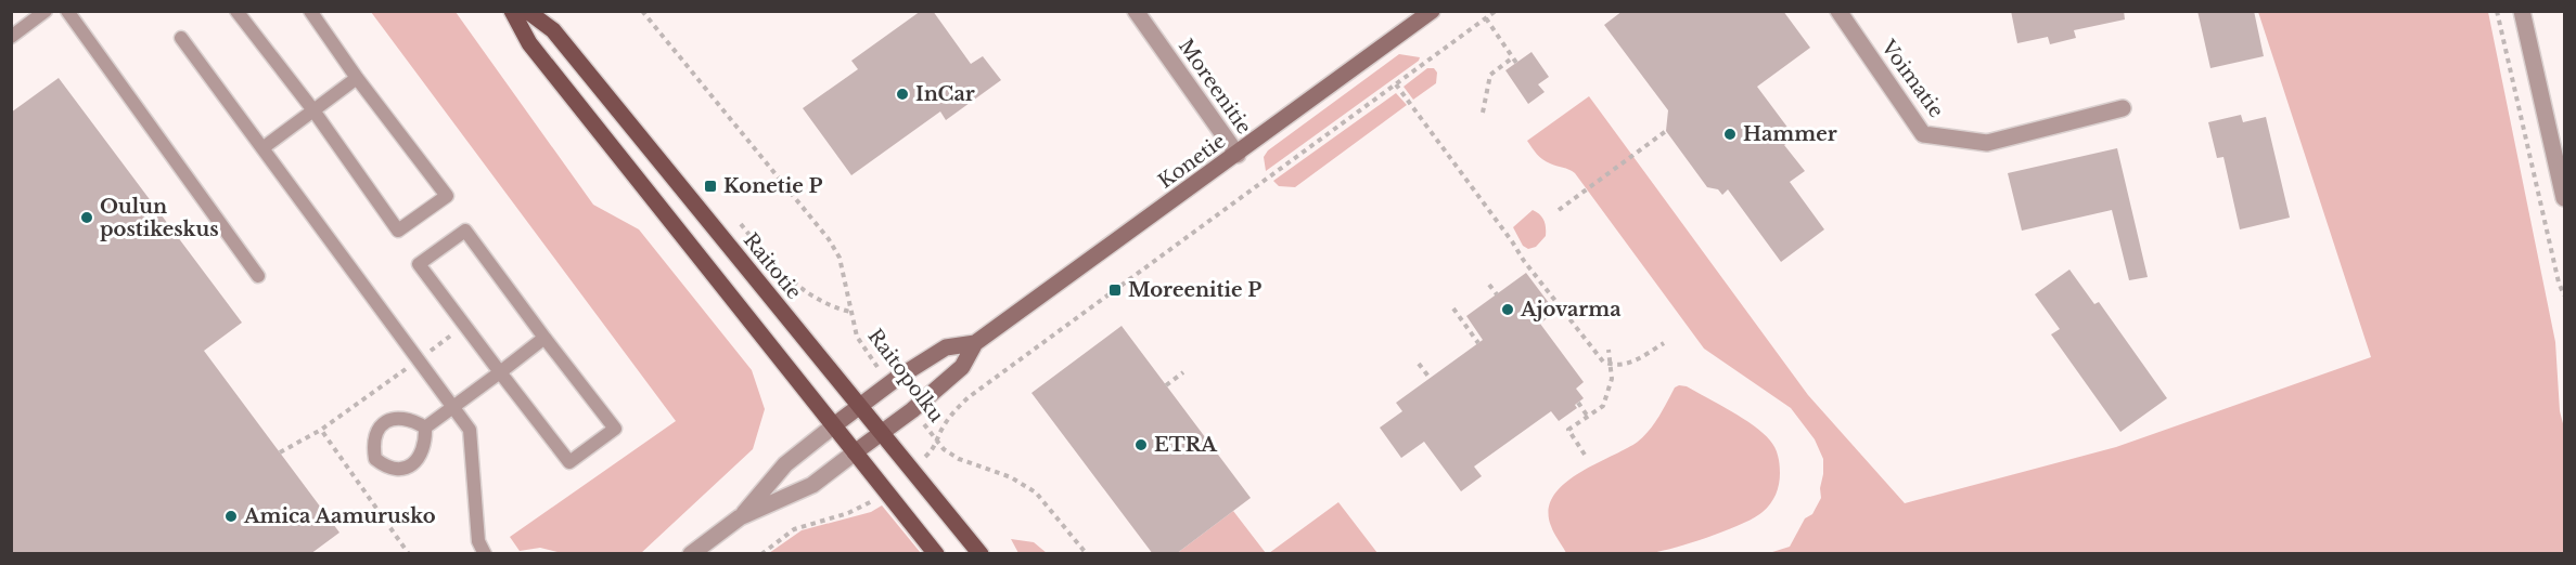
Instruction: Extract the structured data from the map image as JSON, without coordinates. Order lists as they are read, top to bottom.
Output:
{
  "streets": {
    "main road": ["Raitotie"],
    "street": ["Voimatie", "Moreenitie", "Konetie"],
    "path": ["Raitopolku"]
  },
  "crossings": [
    ["Moreenitie", "Konetie"],
    ["Konetie", "Raitotie"],
    ["Konetie", "Raitopolku"]
  ],
  "places": {
    "other": [
      "InCar",
      "Hammer",
      "Oulun postikeskus",
      "Ajovarma",
      "ETRA",
      "Amica Aamurusko"
    ],
    "transit": ["Konetie P", "Moreenitie P"]
  }
}
